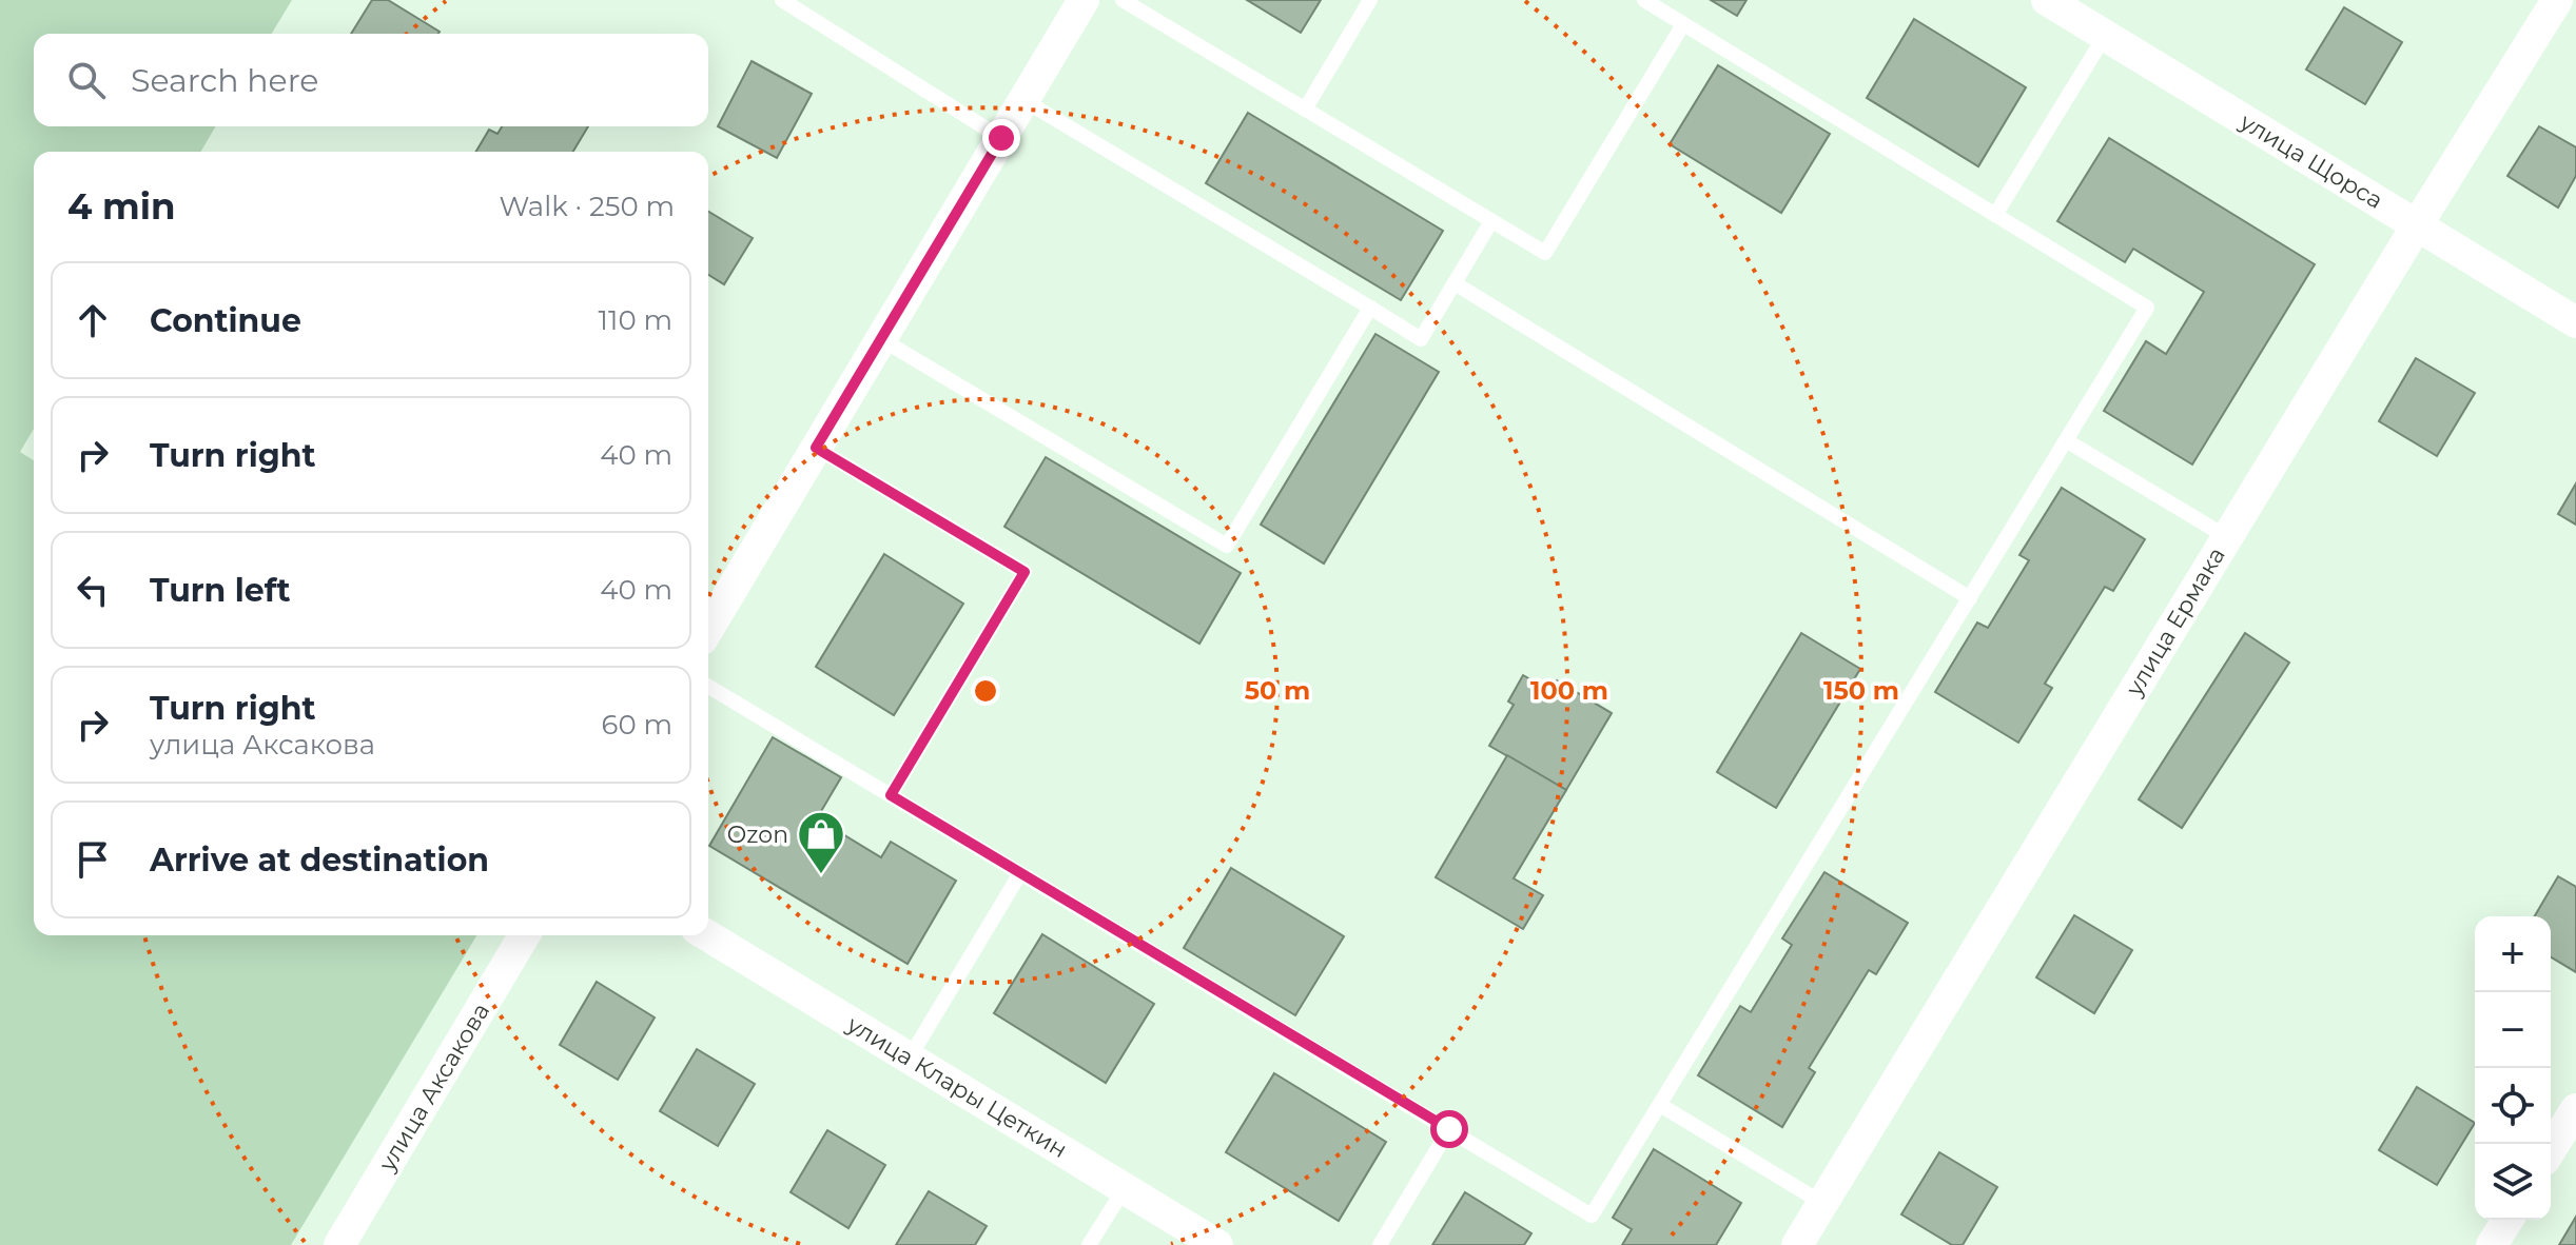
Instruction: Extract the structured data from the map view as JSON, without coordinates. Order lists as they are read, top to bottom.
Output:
{
  "streets": {
    "street": [
      "улица Щорса",
      "улица Ермака",
      "улица Аксакова",
      "улица Клары Цеткин"
    ]
  },
  "crossings": [
    ["улица Щорса", "улица Ермака"]
  ],
  "places": {
    "shop": ["Ozon"]
  },
  "page": {
    "search": "Search here",
    "heading": ["4 min", "Walk · 250 m"],
    "list": [
      ["Continue", "110 m"],
      ["Turn right", "40 m"],
      ["Turn left", "40 m"],
      ["Turn right", "улица Аксакова", "60 m"],
      "Arrive at destination"
    ],
    "map_buttons": ["+", "−"]
  },
  "rings": ["50 m", "100 m", "150 m"]
}
